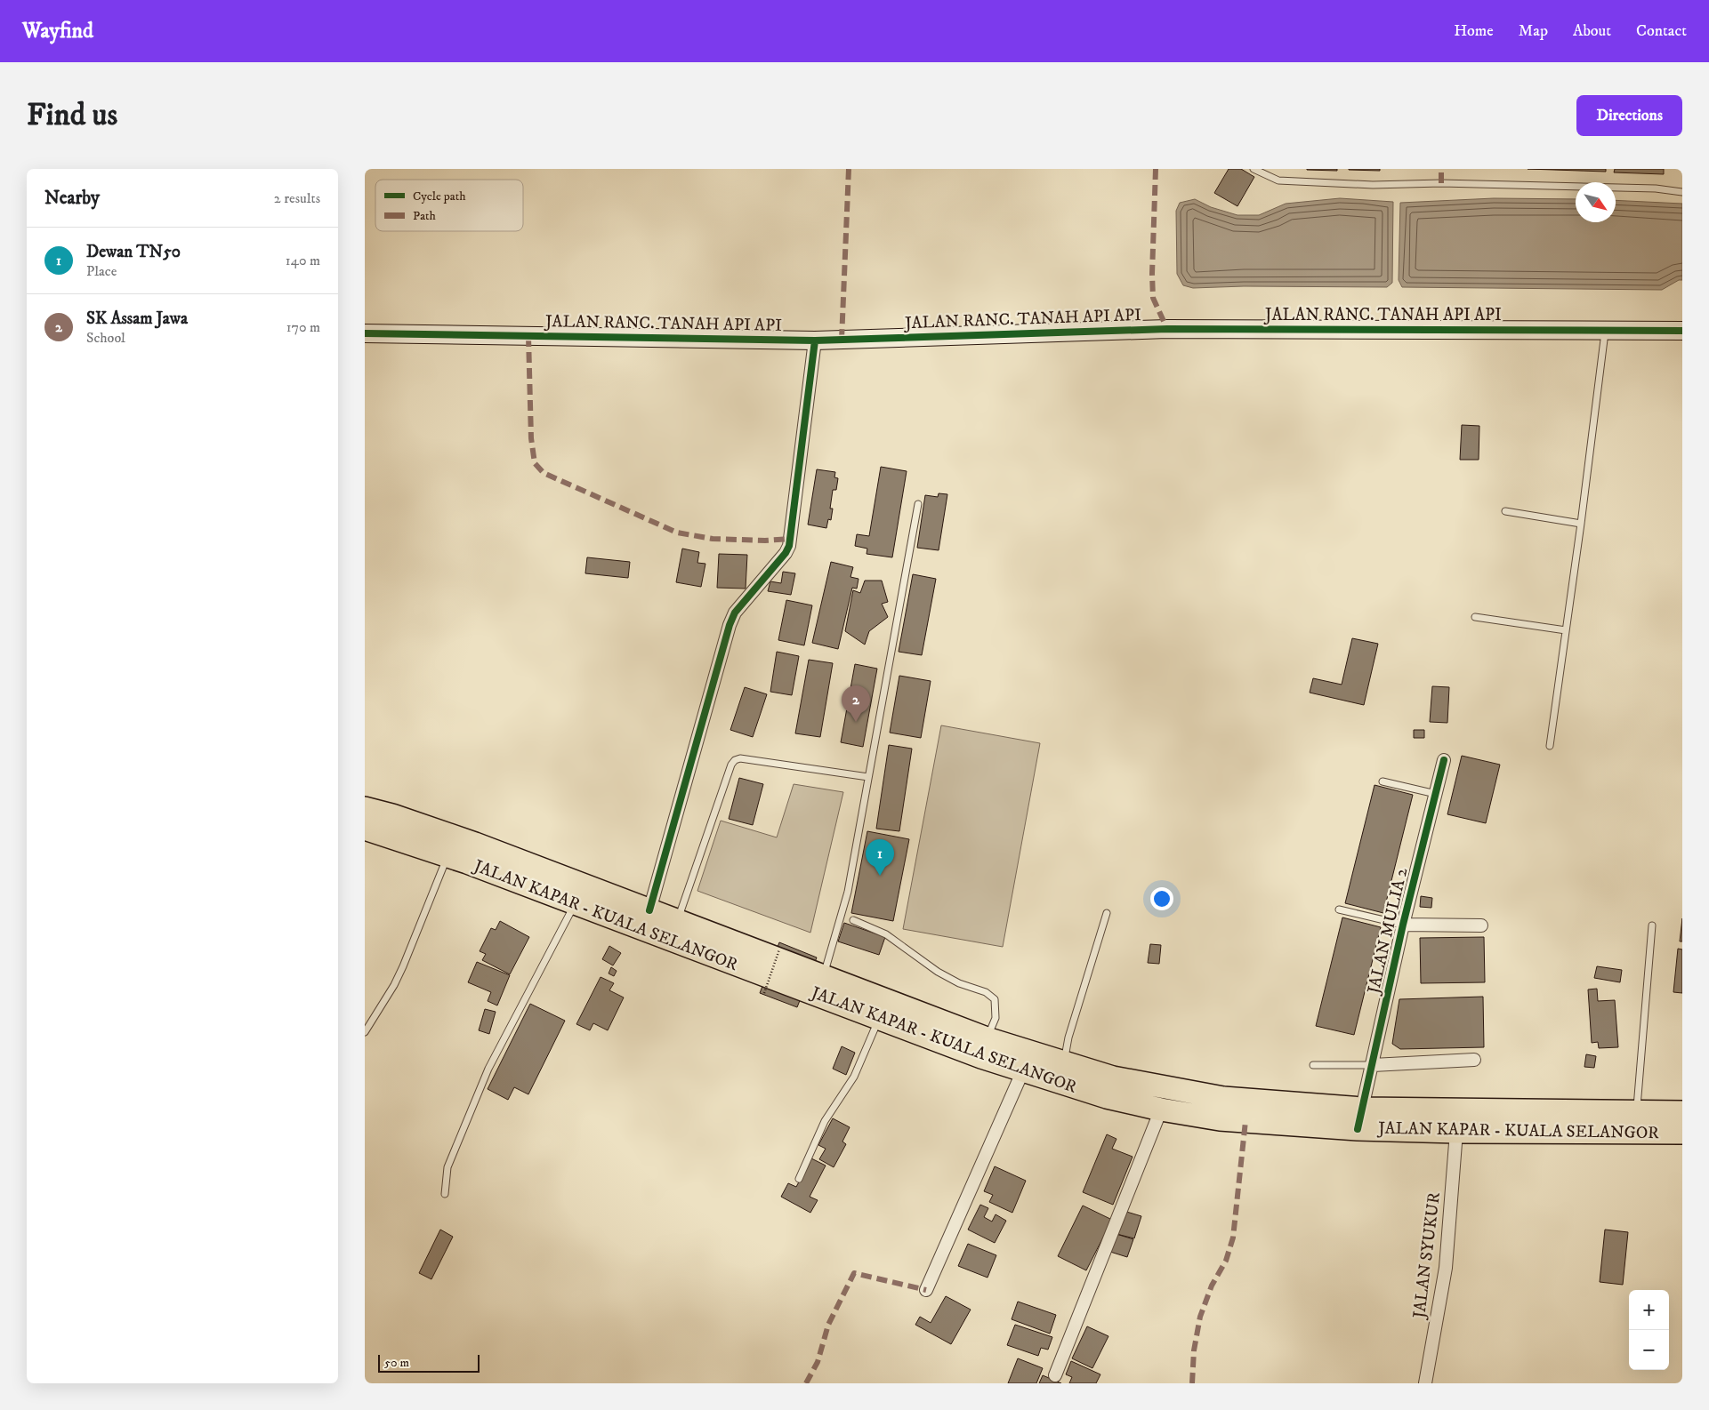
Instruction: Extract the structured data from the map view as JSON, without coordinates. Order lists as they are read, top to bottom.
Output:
{
  "streets": {
    "highway": ["JALAN KAPAR - KUALA SELANGOR"],
    "street": ["JALAN RANC. TANAH API API", "JALAN MULIA 2", "JALAN SYUKUR"]
  },
  "crossings": [
    ["JALAN KAPAR - KUALA SELANGOR", "JALAN MULIA 2"],
    ["JALAN KAPAR - KUALA SELANGOR", "JALAN SYUKUR"]
  ],
  "legend": ["Cycle path", "Path"],
  "scale_bar": "50 m",
  "north": "bottom right",
  "page": {
    "header": "Wayfind",
    "nav": [
      "Home",
      "Map",
      "About",
      "Contact"
    ],
    "buttons": "Directions",
    "title": "Find us",
    "heading": ["Nearby", "2 results"],
    "list": [
      {
        "mark": "1",
        "name": "Dewan TN50",
        "note": "Place",
        "value": "140 m"
      },
      {
        "mark": "2",
        "name": "SK Assam Jawa",
        "note": "School",
        "value": "170 m"
      }
    ],
    "pins": ["2", "1"],
    "map_buttons": ["+", "−"],
    "scale": "50 m"
  }
}
